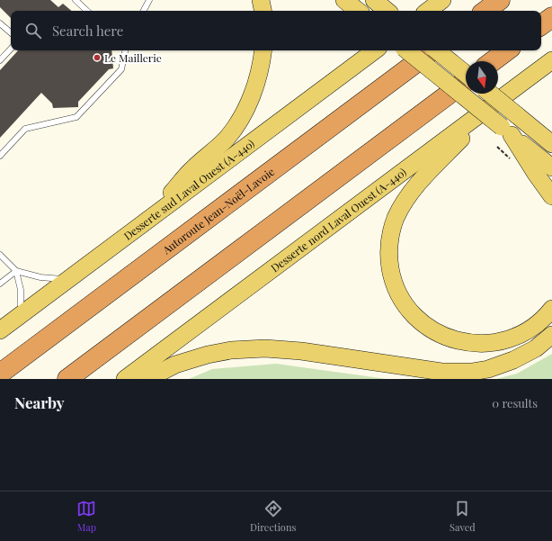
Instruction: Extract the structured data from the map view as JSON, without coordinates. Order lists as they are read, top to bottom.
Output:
{
  "streets": {
    "highway": ["Autoroute Jean-Noël-Lavoie"],
    "main road": ["Desserte sud Laval Ouest (A-440)", "Desserte nord Laval Ouest (A-440)"]
  },
  "places": ["Le Maillerie"],
  "north": "bottom",
  "page": {
    "search": "Search here",
    "heading": ["Nearby", "0 results"],
    "nav": ["Map", "Directions", "Saved"]
  }
}
